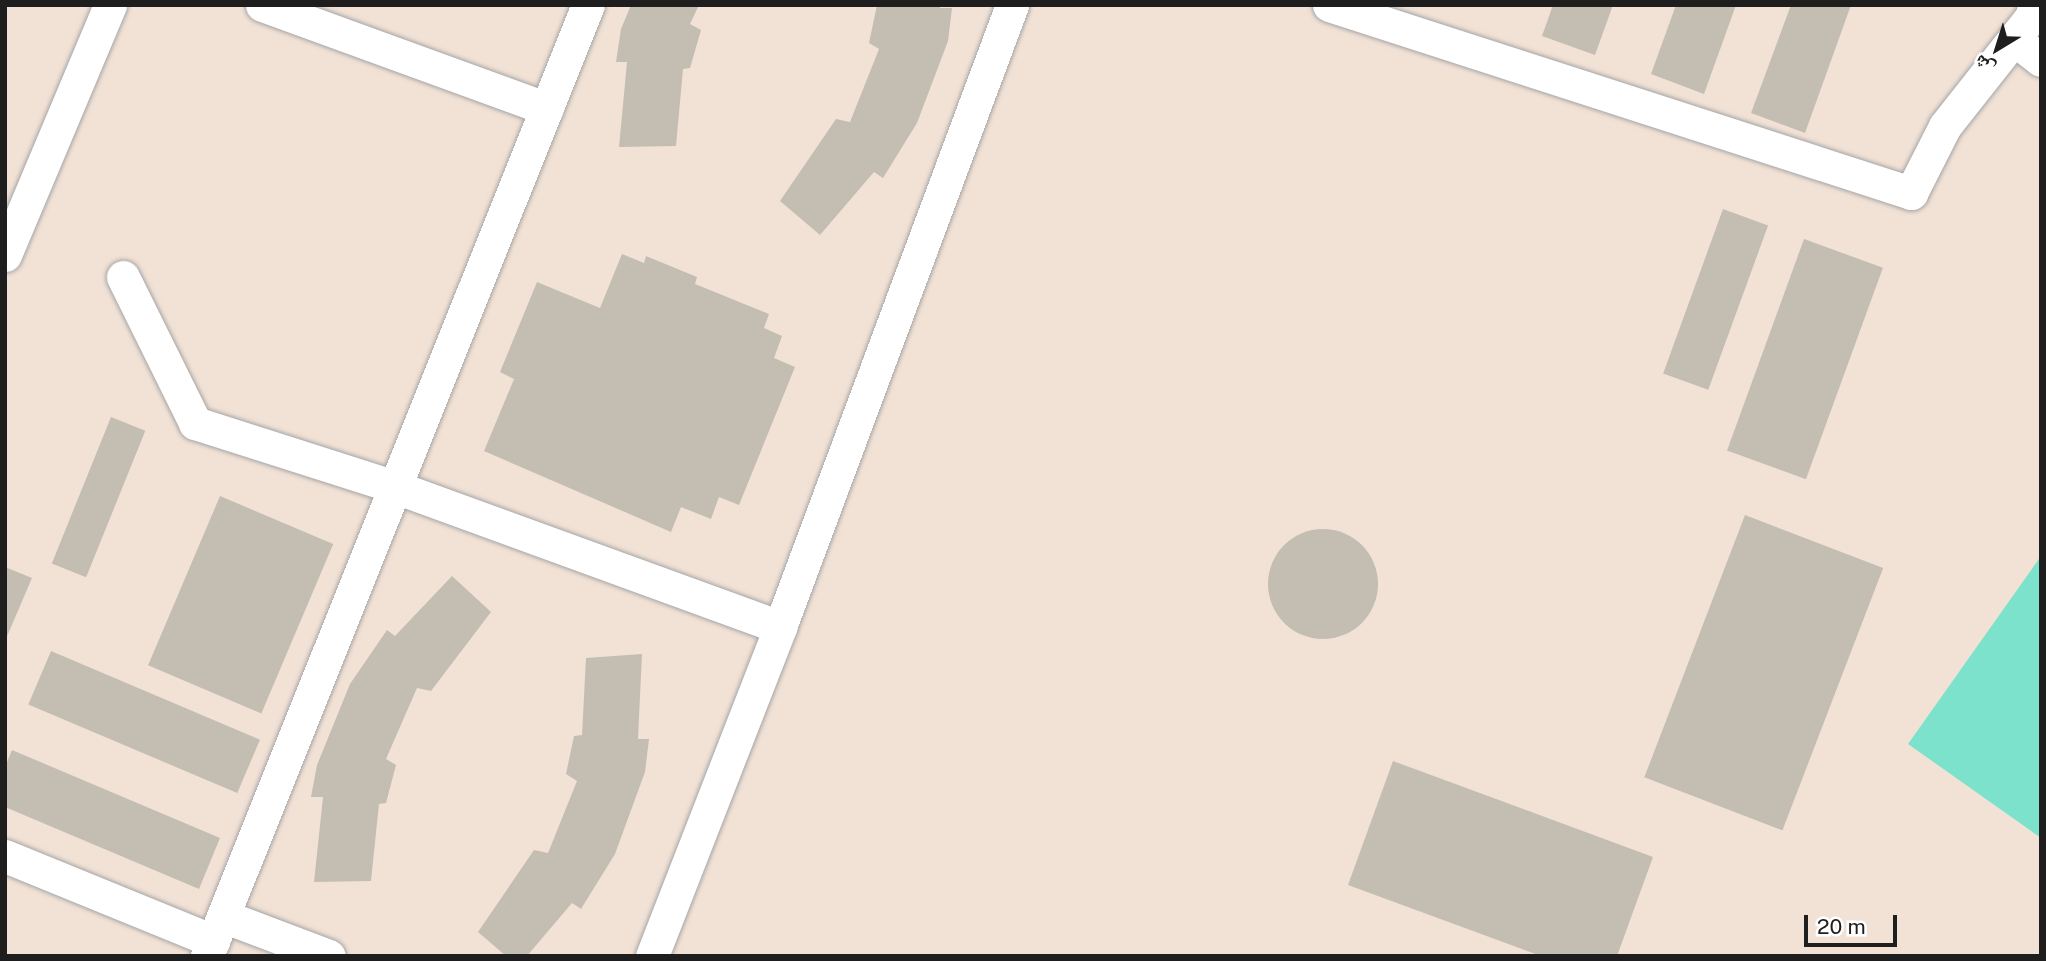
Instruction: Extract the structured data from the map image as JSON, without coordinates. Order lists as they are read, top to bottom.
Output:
{
  "scale_bar": "20 m",
  "north": "bottom left"
}
